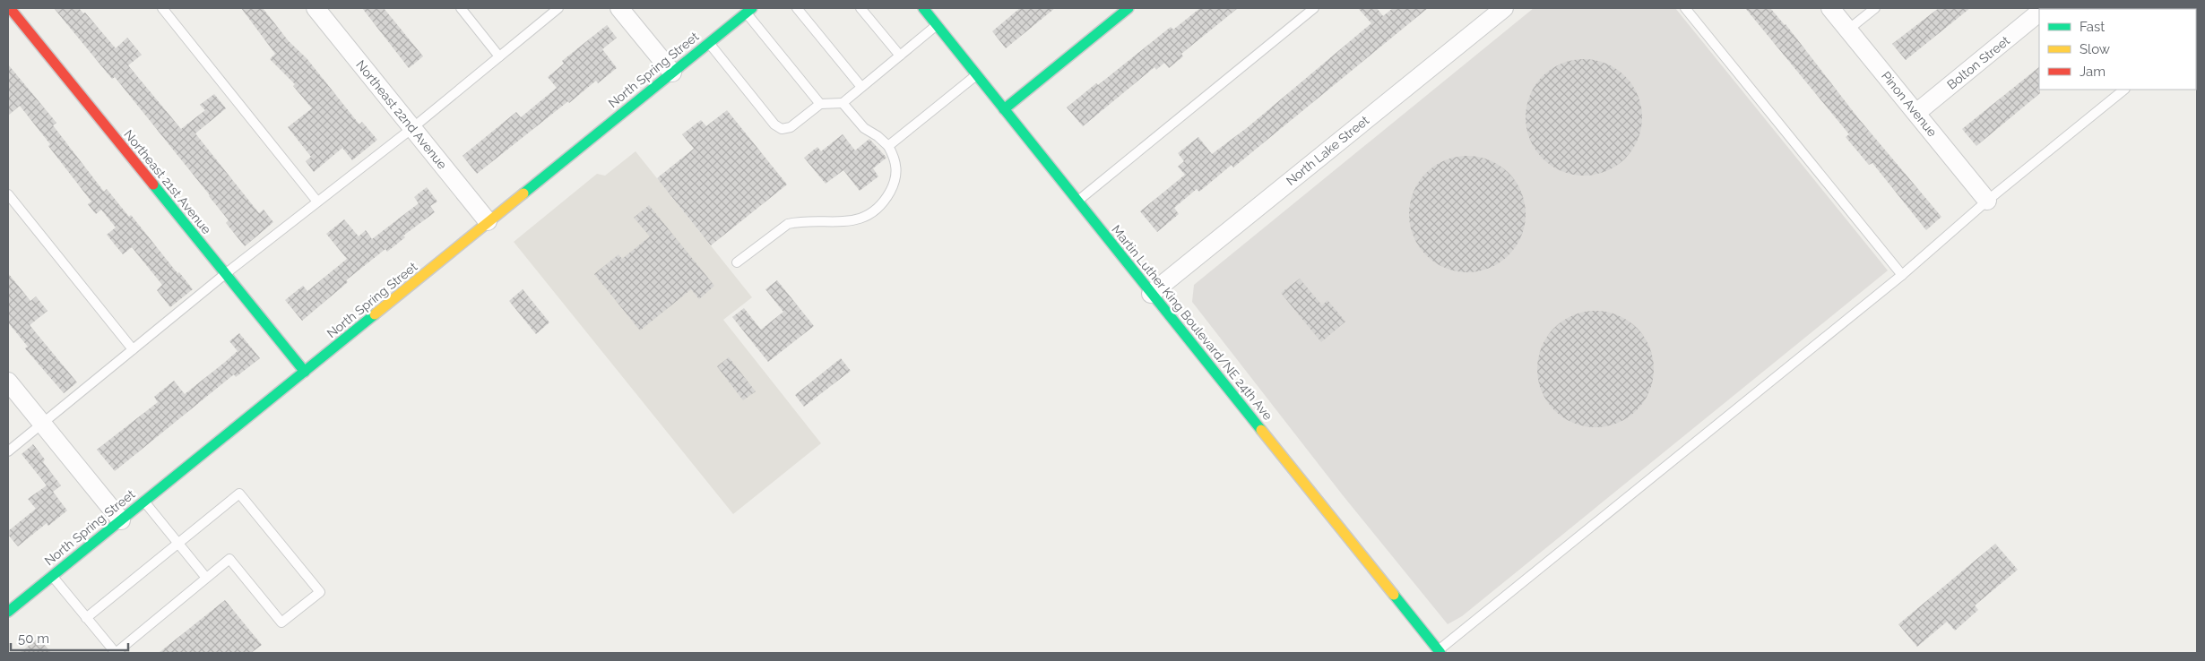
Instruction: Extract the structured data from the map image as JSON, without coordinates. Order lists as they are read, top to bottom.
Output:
{
  "streets": {
    "street": [
      "Bolton Street",
      "North Spring Street",
      "Pinon Avenue",
      "Northeast 22nd Avenue",
      "North Lake Street",
      "Northeast 21st Avenue",
      "Martin Luther King Boulevard/NE 24th Ave"
    ]
  },
  "crossings": [
    ["Bolton Street", "Pinon Avenue"],
    ["North Spring Street", "Northeast 22nd Avenue"],
    ["North Spring Street", "Northeast 21st Avenue"],
    ["North Lake Street", "Martin Luther King Boulevard/NE 24th Ave"]
  ],
  "legend": ["Fast", "Slow", "Jam"],
  "scale_bar": "50 m"
}
